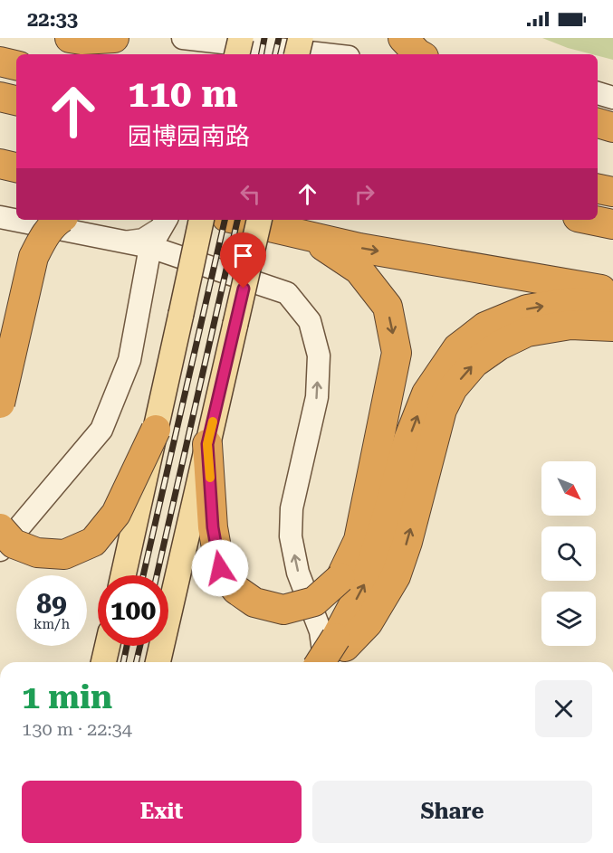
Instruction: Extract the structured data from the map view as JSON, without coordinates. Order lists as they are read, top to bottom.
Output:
{
  "north": "bottom right",
  "page": {
    "status": "22:33",
    "turn": ["110 m", "园博园南路"],
    "speed": "89 km/h",
    "limit": "100",
    "heading": ["1 min", "130 m · 22:34"],
    "buttons": ["Exit", "Share"]
  }
}
